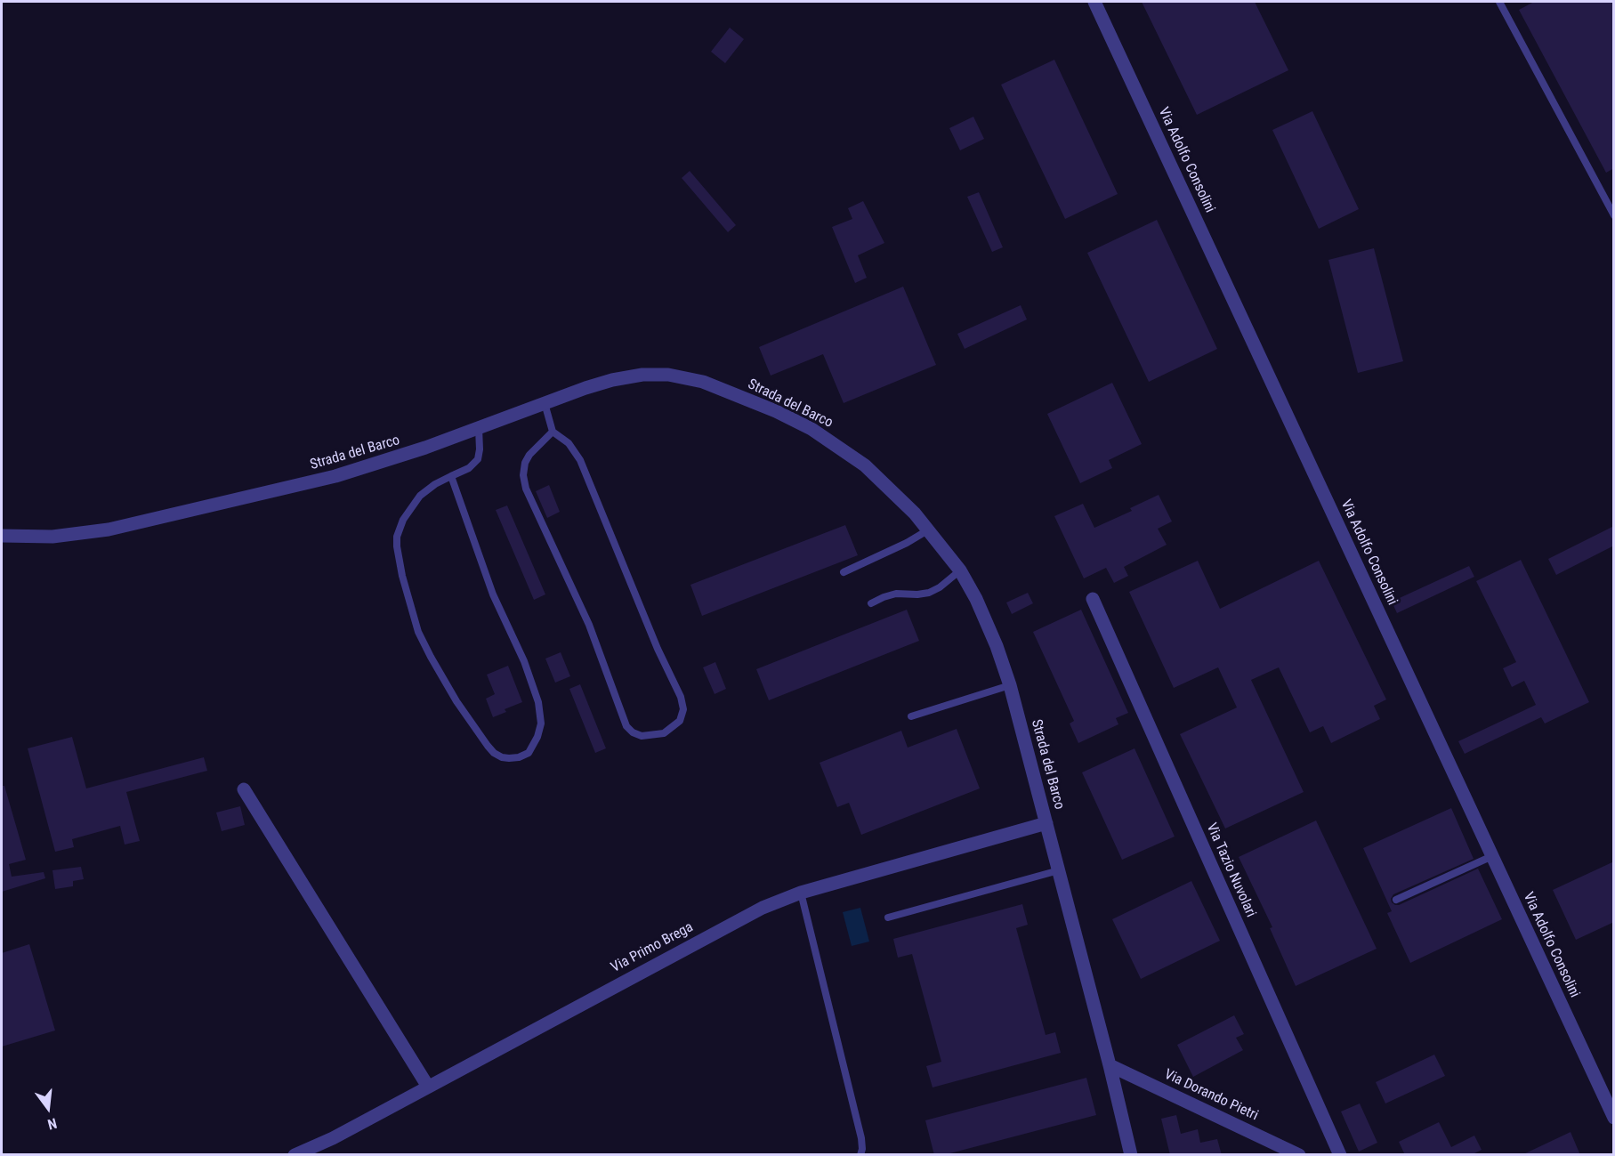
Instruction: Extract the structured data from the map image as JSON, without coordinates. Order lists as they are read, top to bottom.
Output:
{
  "streets": {
    "street": [
      "Via Adolfo Consolini",
      "Strada del Barco",
      "Via Tazio Nuvolari",
      "Via Primo Brega",
      "Via Dorando Pietri"
    ]
  },
  "crossings": [
    ["Strada del Barco", "Via Primo Brega"],
    ["Strada del Barco", "Via Dorando Pietri"]
  ],
  "north": "bottom"
}
